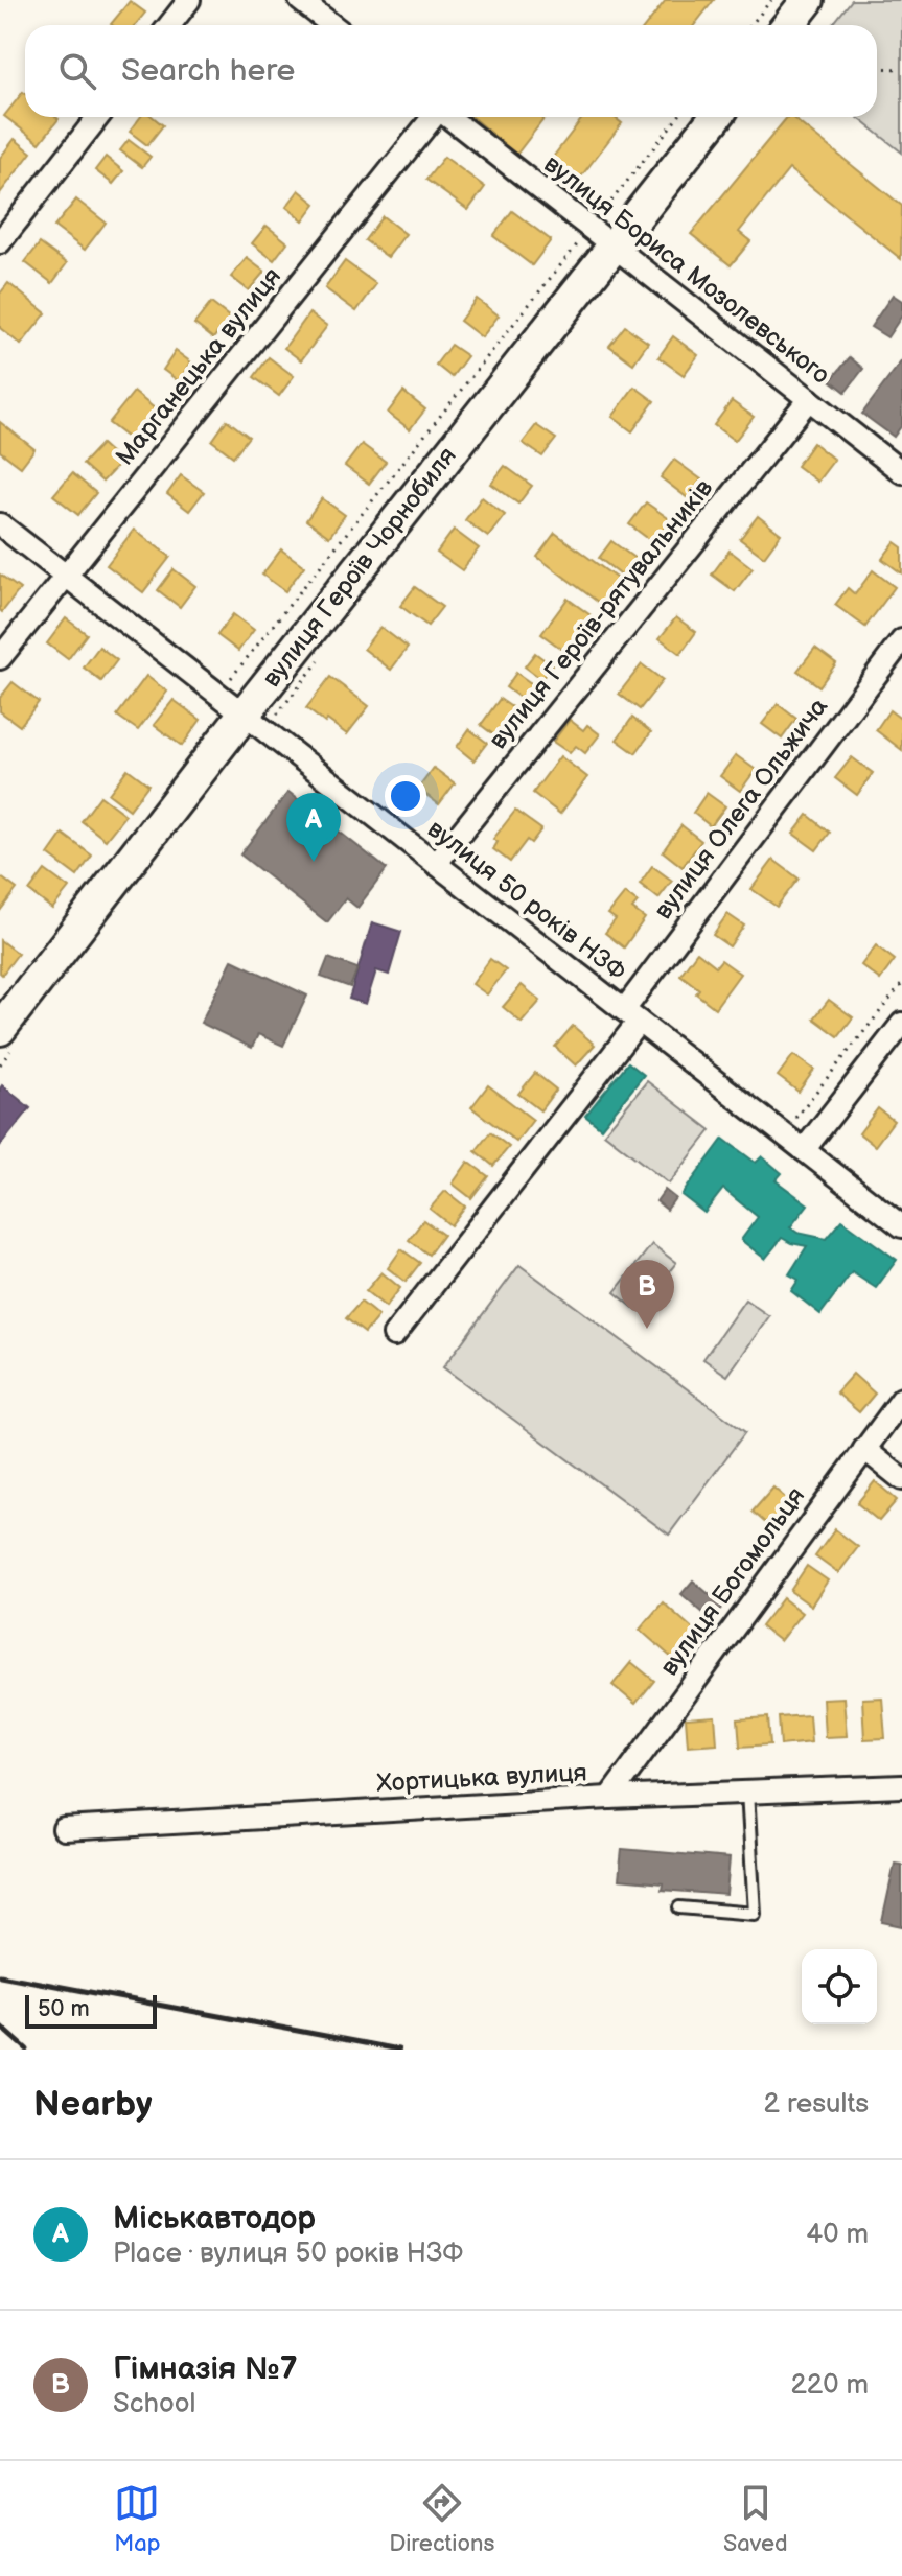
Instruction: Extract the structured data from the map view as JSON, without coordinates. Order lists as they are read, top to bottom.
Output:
{
  "streets": {
    "main road": ["вулиця Героїв Чорнобиля"],
    "street": [
      "вулиця Бориса Мозолевського",
      "Марганецька вулиця",
      "вулиця Героїв-рятувальників",
      "вулиця Олега Ольжича",
      "вулиця 50 років НЗФ",
      "вулиця Богомольця",
      "Хортицька вулиця"
    ]
  },
  "crossings": [
    ["вулиця Бориса Мозолевського", "вулиця Героїв Чорнобиля"],
    ["вулиця Бориса Мозолевського", "вулиця Героїв-рятувальників"],
    ["Марганецька вулиця", "вулиця 50 років НЗФ"],
    ["вулиця Героїв Чорнобиля", "вулиця 50 років НЗФ"],
    ["вулиця Героїв-рятувальників", "вулиця 50 років НЗФ"],
    ["вулиця Олега Ольжича", "вулиця 50 років НЗФ"],
    ["вулиця Богомольця", "Хортицька вулиця"]
  ],
  "scale_bar": "50 m",
  "page": {
    "search": "Search here",
    "pins": ["A", "B"],
    "scale": "50 m",
    "heading": ["Nearby", "2 results"],
    "list": [
      {
        "mark": "A",
        "name": "Міськавтодор",
        "note": "Place · вулиця 50 років НЗФ",
        "value": "40 m"
      },
      {
        "mark": "B",
        "name": "Гімназія №7",
        "note": "School",
        "value": "220 m"
      }
    ],
    "nav": ["Map", "Directions", "Saved"]
  }
}
